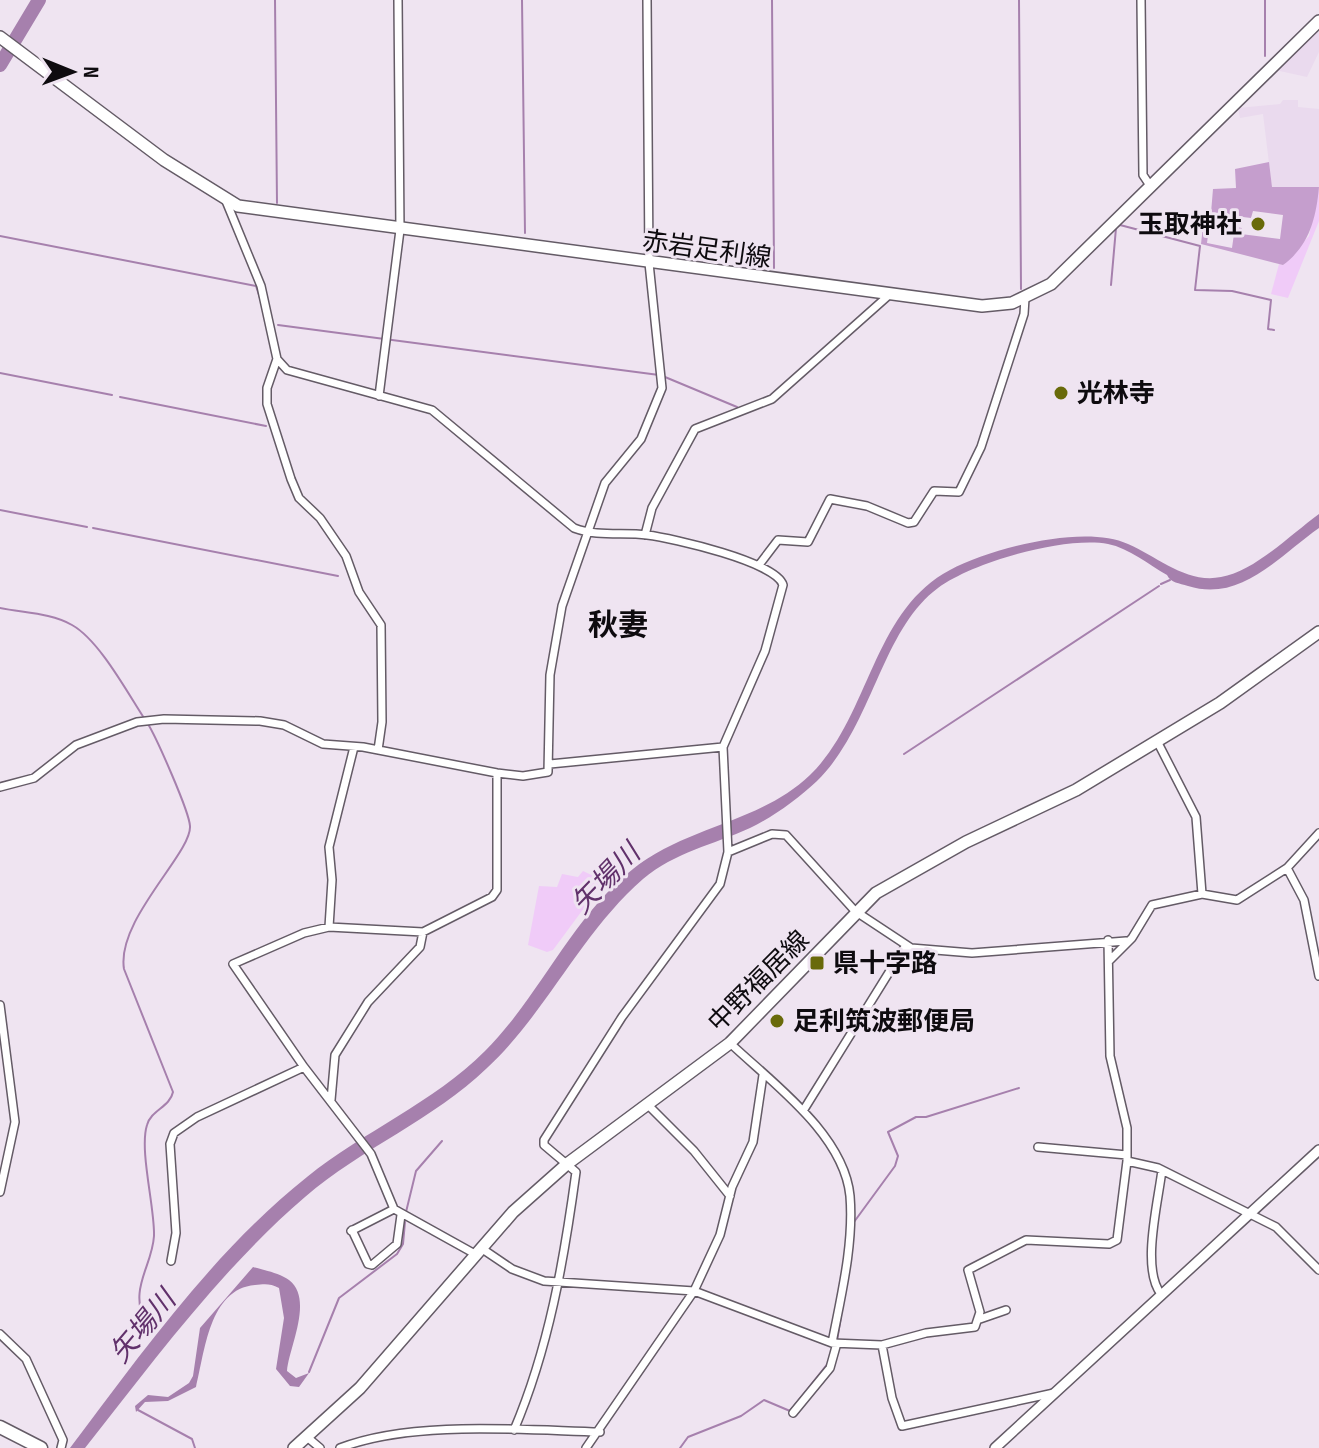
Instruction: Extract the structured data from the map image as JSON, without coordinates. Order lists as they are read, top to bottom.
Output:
{
  "streets": {
    "main road": ["赤岩足利線", "中野福居線"]
  },
  "districts": ["秋妻"],
  "water": ["矢場川"],
  "places": {
    "other": ["玉取神社", "光林寺", "足利筑波郵便局"],
    "transit": ["県十字路"]
  },
  "north": "right"
}
